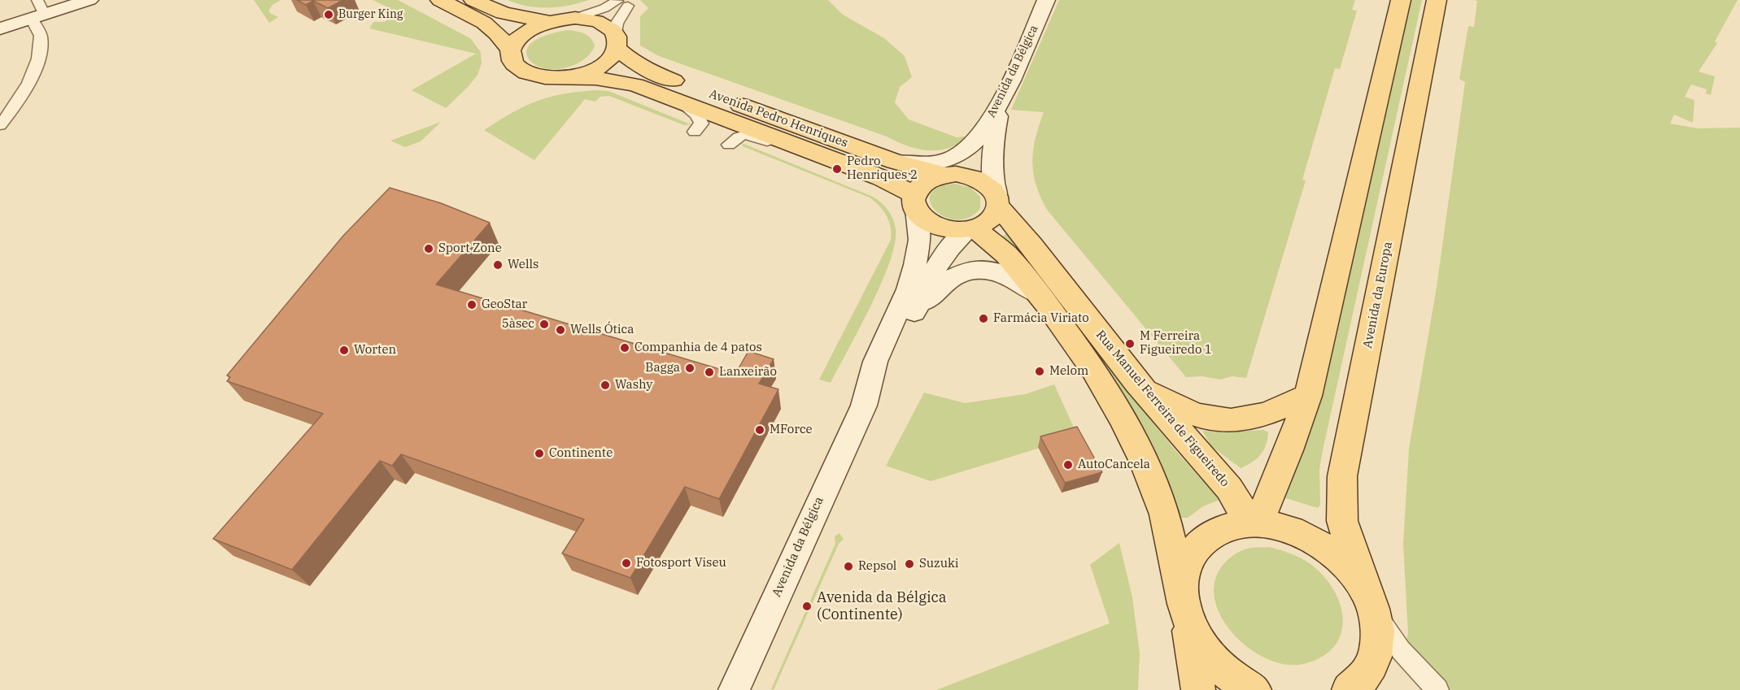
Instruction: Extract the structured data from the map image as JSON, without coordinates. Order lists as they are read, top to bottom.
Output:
{
  "streets": {
    "main road": [
      "Avenida da Bélgica",
      "Avenida Pedro Henriques",
      "Avenida da Europa",
      "Rua Manuel Ferreira de Figueiredo"
    ]
  },
  "crossings": [
    ["Avenida da Bélgica", "Avenida Pedro Henriques"],
    ["Avenida da Bélgica", "Rua Manuel Ferreira de Figueiredo"],
    ["Avenida Pedro Henriques", "Rua Manuel Ferreira de Figueiredo"]
  ],
  "places": [
    "Burger King",
    "Pedro Henriques 2",
    "Sport Zone",
    "Wells",
    "GeoStar",
    "Farmácia Viriato",
    "5àsec",
    "Wells Ótica",
    "M Ferreira Figueiredo 1",
    "Companhia de 4 patos",
    "Worten",
    "Bagga",
    "Melom",
    "Lanxeirão",
    "Washy",
    "MForce",
    "Continente",
    "AutoCancela",
    "Fotosport Viseu",
    "Suzuki",
    "Repsol",
    "Avenida da Bélgica (Continente)"
  ]
}
